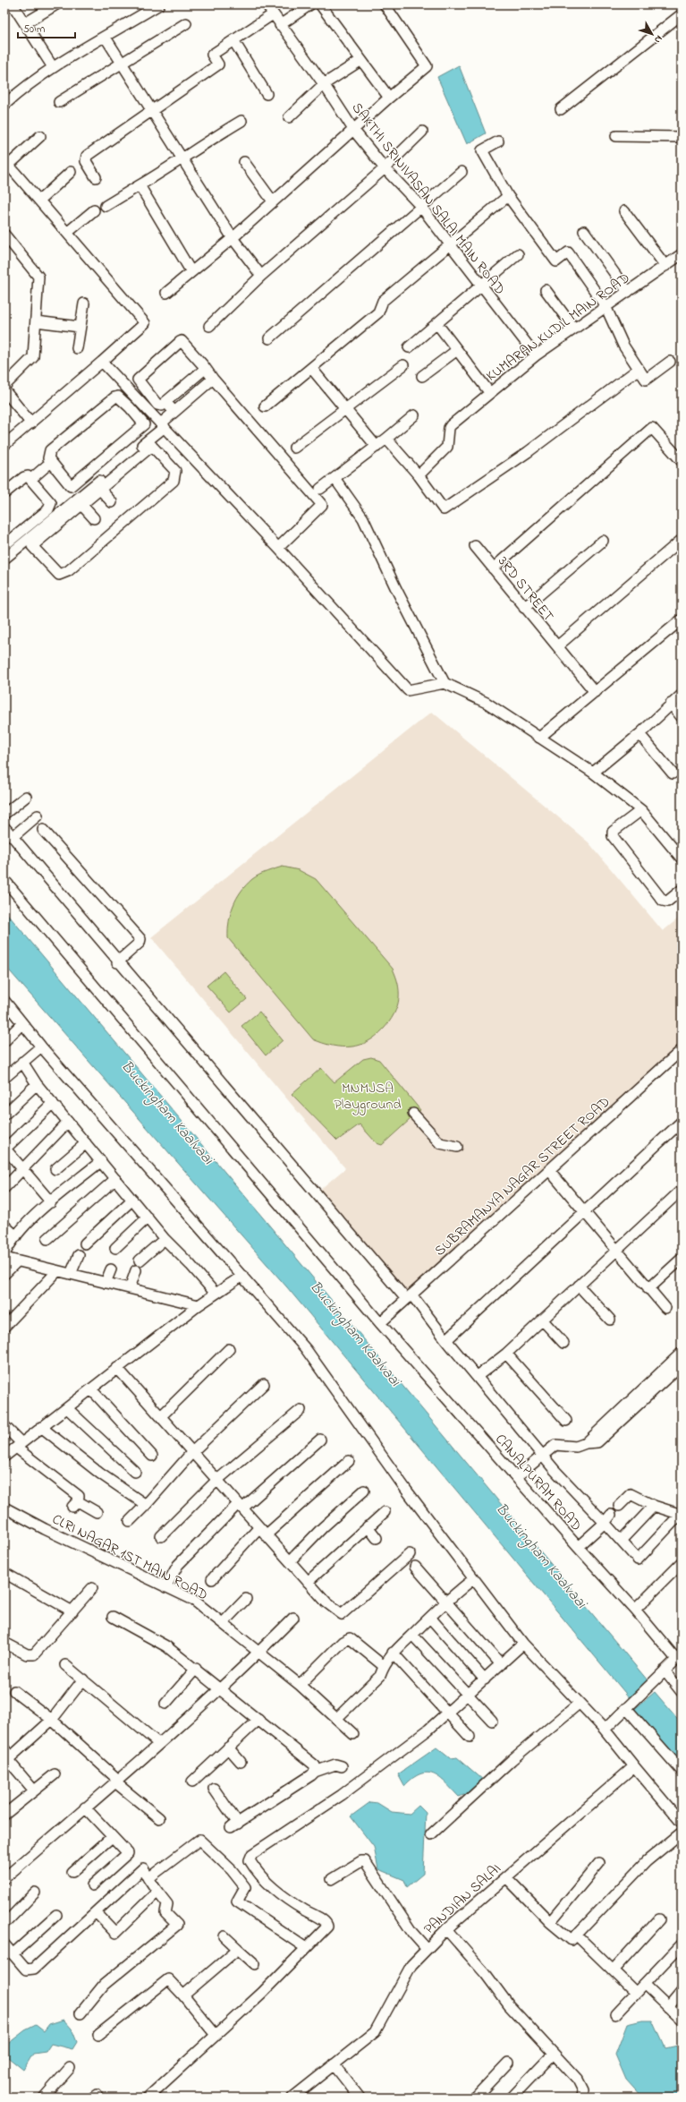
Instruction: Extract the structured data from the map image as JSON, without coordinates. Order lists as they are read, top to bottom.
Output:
{
  "streets": {
    "street": [
      "SAKTHI SRINIVASAN SALAI MAIN ROAD",
      "KUMARAN KUDIL MAIN ROAD",
      "3RD STREET",
      "SUBRAMANYA NAGAR STREET ROAD",
      "CANALPURAM ROAD",
      "CLRI NAGAR 1ST MAIN ROAD",
      "PANDIAN SALAI"
    ]
  },
  "crossings": [
    ["SAKTHI SRINIVASAN SALAI MAIN ROAD", "KUMARAN KUDIL MAIN ROAD"],
    ["SUBRAMANYA NAGAR STREET ROAD", "CANALPURAM ROAD"]
  ],
  "water": ["Buckingham Kaalvaai"],
  "parks": ["MNMJSA Playground"],
  "scale_bar": "50 m",
  "north": "bottom right"
}
